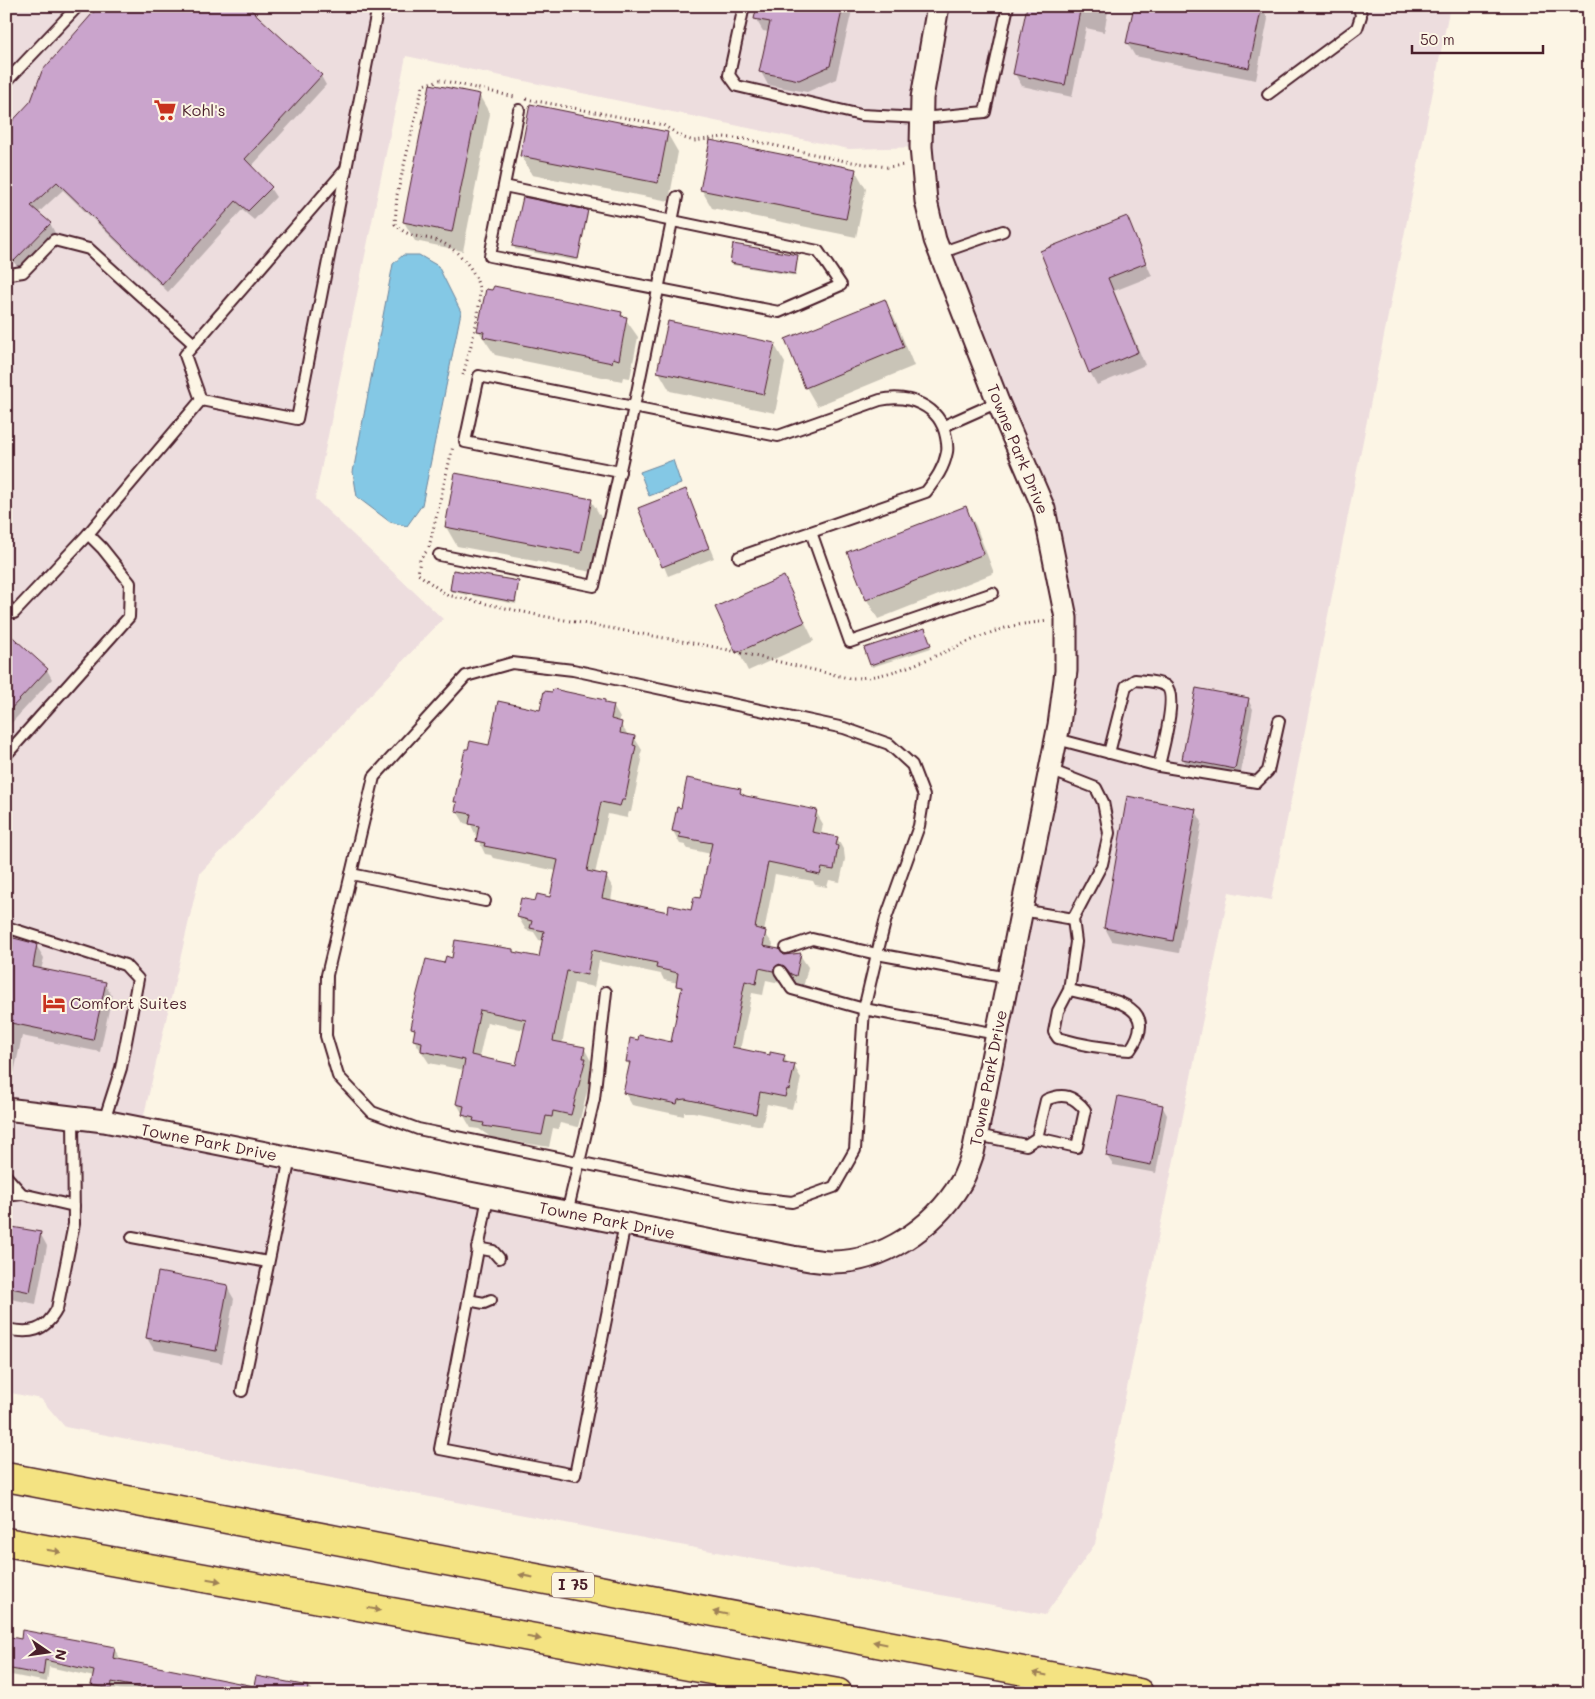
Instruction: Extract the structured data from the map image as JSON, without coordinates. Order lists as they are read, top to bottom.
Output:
{
  "streets": {
    "highway": ["I 75"],
    "street": ["Towne Park Drive"]
  },
  "places": {
    "supermarket": ["Kohl's"],
    "hotel": ["Comfort Suites"]
  },
  "scale_bar": "50 m",
  "north": "right"
}
